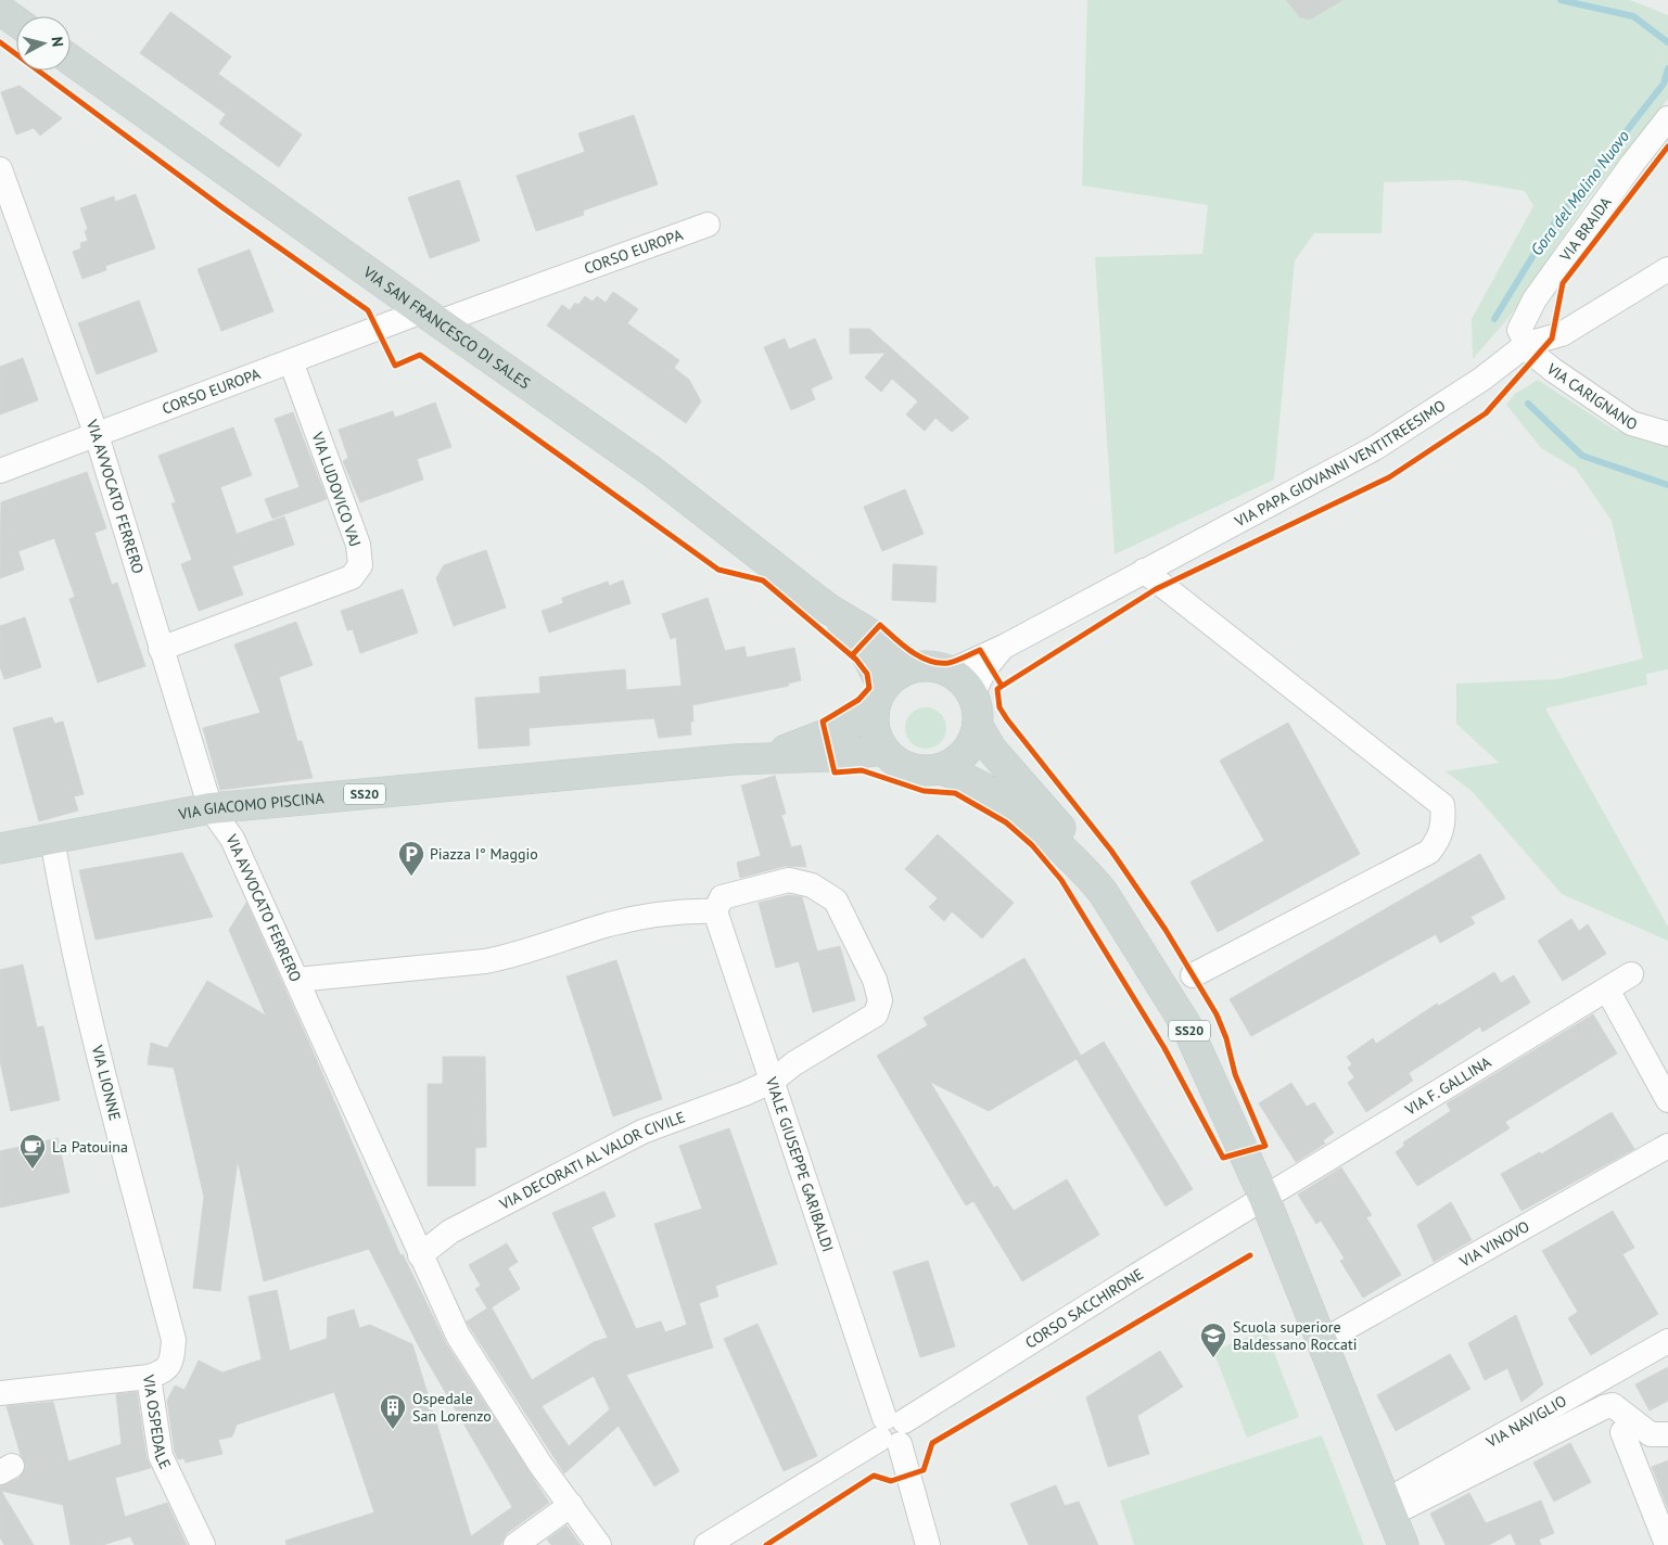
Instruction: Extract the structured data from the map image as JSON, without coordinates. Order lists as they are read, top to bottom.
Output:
{
  "streets": {
    "main road": ["VIA SAN FRANCESCO DI SALES", "SS20", "VIA GIACOMO PISCINA"],
    "street": [
      "VIA BRAIDA",
      "CORSO EUROPA",
      "VIA CARIGNANO",
      "VIA PAPA GIOVANNI VENTITREESIMO",
      "VIA LUDOVICO VAJ",
      "VIA AVVOCATO FERRERO",
      "VIA LIONNE",
      "VIA F. GALLINA",
      "VIA DECORATI AL VALOR CIVILE",
      "VIALE GIUSEPPE GARIBALDI",
      "VIA VINOVO",
      "CORSO SACCHIRONE",
      "VIA NAVIGLIO",
      "VIA OSPEDALE"
    ]
  },
  "crossings": [
    ["VIA BRAIDA", "VIA CARIGNANO"],
    ["VIA BRAIDA", "VIA PAPA GIOVANNI VENTITREESIMO"],
    ["CORSO EUROPA", "VIA SAN FRANCESCO DI SALES"],
    ["CORSO EUROPA", "VIA LUDOVICO VAJ"],
    ["CORSO EUROPA", "VIA AVVOCATO FERRERO"],
    ["VIA CARIGNANO", "VIA PAPA GIOVANNI VENTITREESIMO"],
    ["VIA PAPA GIOVANNI VENTITREESIMO", "SS20"],
    ["VIA PAPA GIOVANNI VENTITREESIMO", "VIA GIACOMO PISCINA"],
    ["VIA LUDOVICO VAJ", "VIA AVVOCATO FERRERO"],
    ["VIA AVVOCATO FERRERO", "VIA GIACOMO PISCINA"],
    ["VIA AVVOCATO FERRERO", "VIA DECORATI AL VALOR CIVILE"],
    ["SS20", "VIA GIACOMO PISCINA"],
    ["SS20", "VIA F. GALLINA"],
    ["SS20", "VIA VINOVO"],
    ["SS20", "CORSO SACCHIRONE"],
    ["SS20", "VIA NAVIGLIO"],
    ["VIA GIACOMO PISCINA", "VIA LIONNE"],
    ["VIA LIONNE", "VIA OSPEDALE"],
    ["VIA F. GALLINA", "CORSO SACCHIRONE"],
    ["VIA DECORATI AL VALOR CIVILE", "VIALE GIUSEPPE GARIBALDI"],
    ["VIALE GIUSEPPE GARIBALDI", "CORSO SACCHIRONE"]
  ],
  "water": ["Gora del Molino Nuovo"],
  "places": {
    "parking": ["Piazza I° Maggio"],
    "cafe": ["La Patouina"],
    "school or university": ["Scuola superiore Baldessano Roccati"],
    "building": ["Ospedale San Lorenzo"]
  },
  "north": "right"
}
